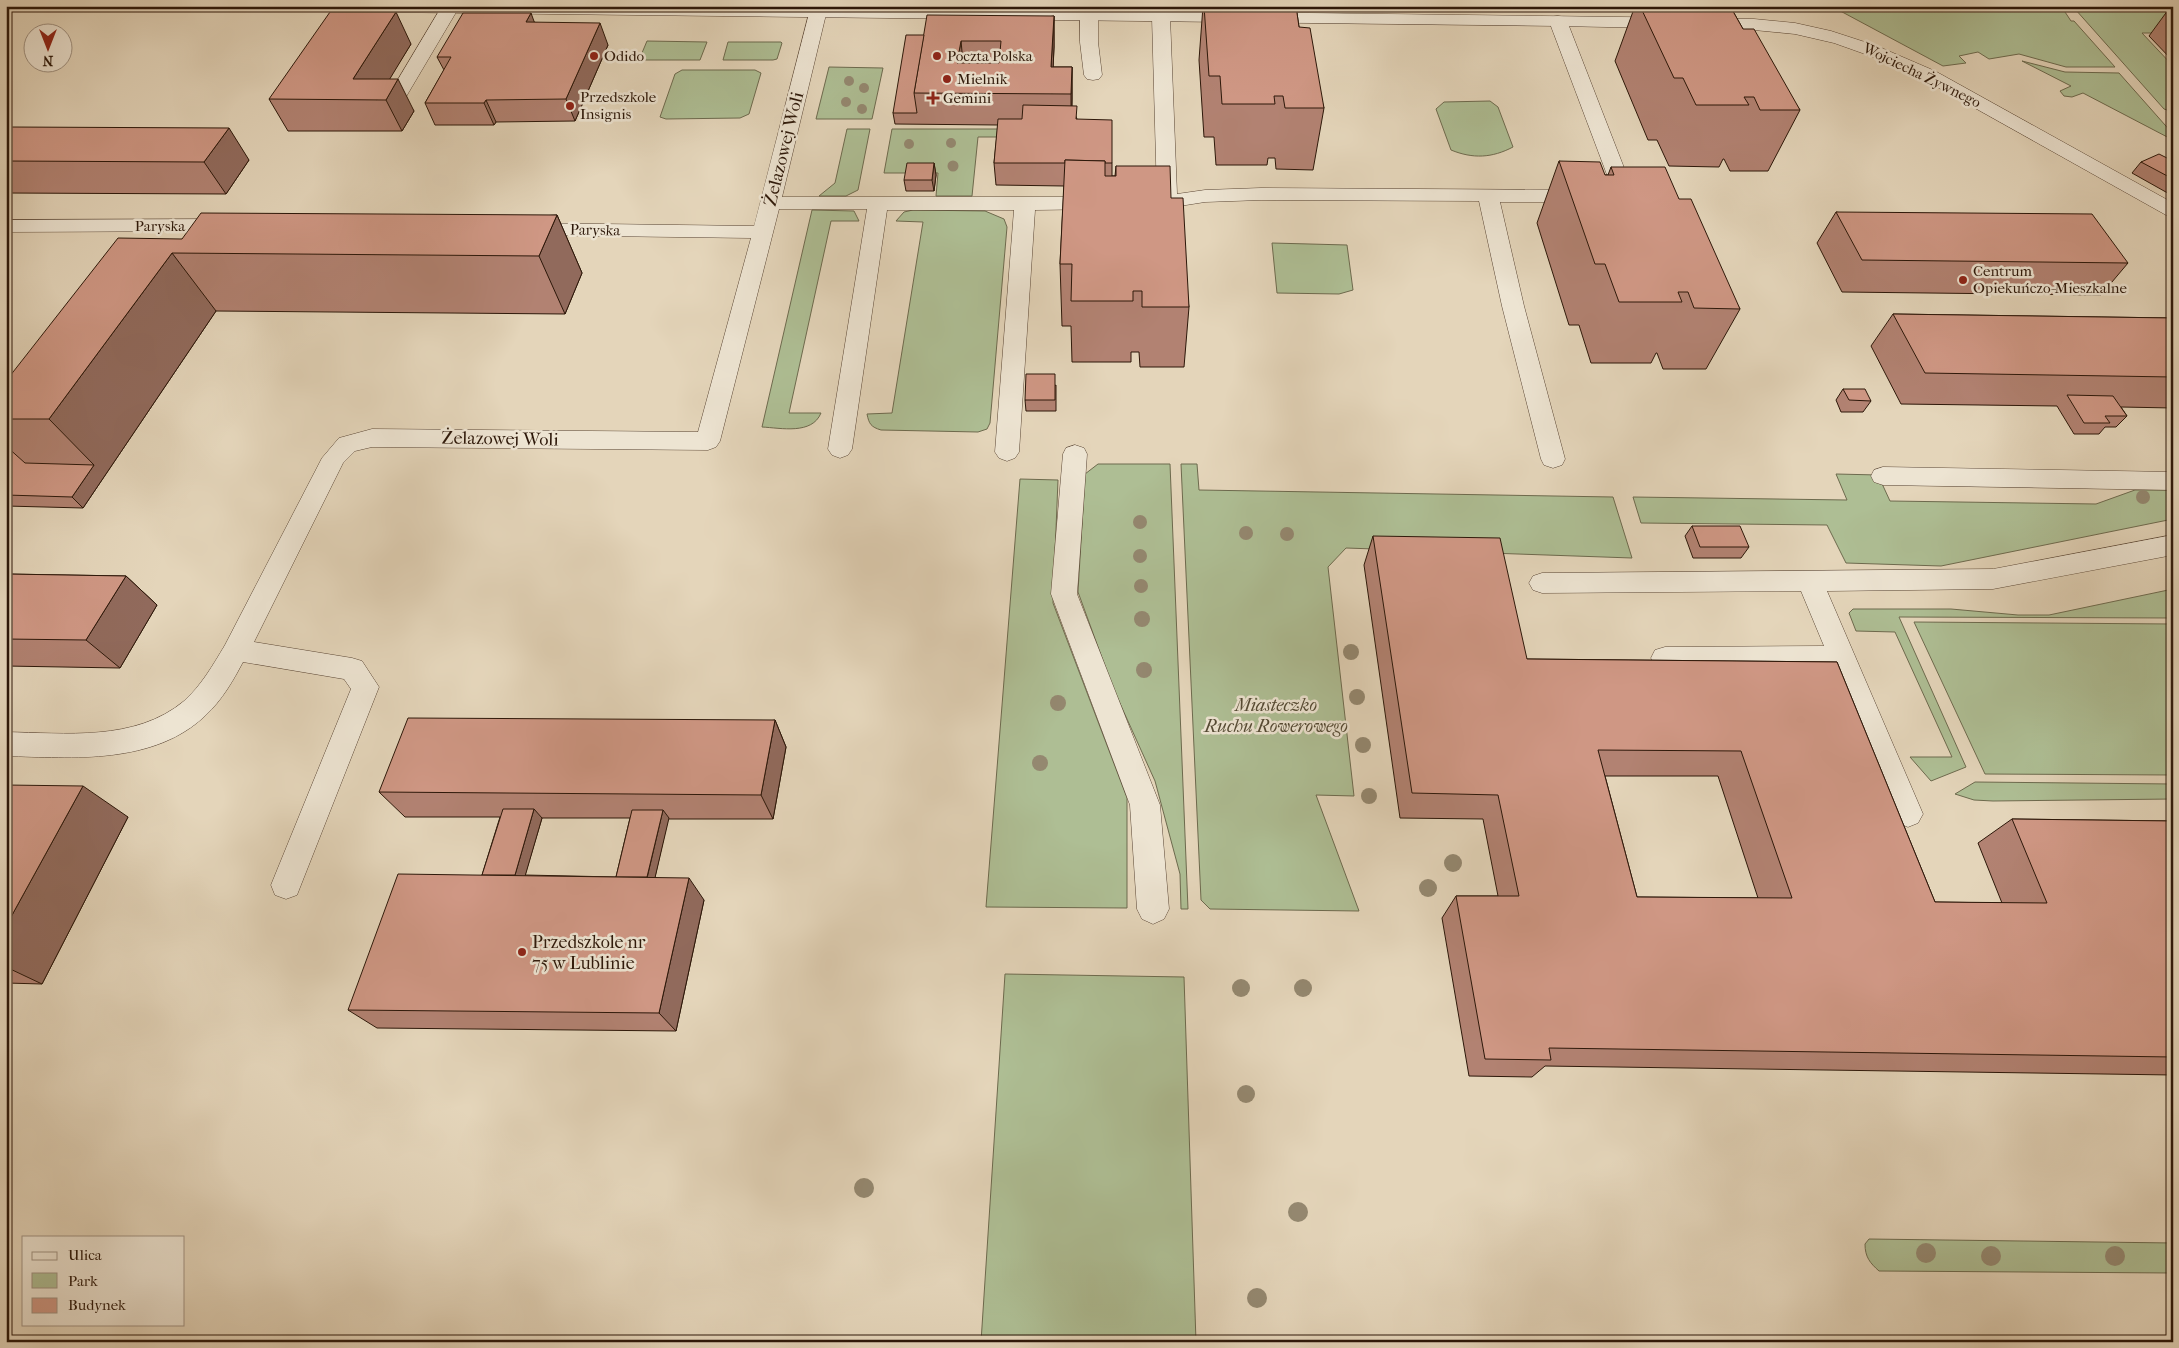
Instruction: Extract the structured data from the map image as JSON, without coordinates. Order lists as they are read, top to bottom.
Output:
{
  "streets": {
    "street": ["Wojciecha Żywnego", "Żelazowej Woli", "Paryska"]
  },
  "crossings": [
    ["Wojciecha Żywnego", "Żelazowej Woli"],
    ["Żelazowej Woli", "Paryska"]
  ],
  "parks": ["Miasteczko Ruchu Rowerowego"],
  "places": {
    "other": [
      "Odido",
      "Poczta Polska",
      "Mielnik",
      "Przedszkole Insignis",
      "Centrum Opiekuńczo-Mieszkalne",
      "Przedszkole nr 75 w Lublinie"
    ],
    "health": ["Gemini"]
  },
  "legend": ["Ulica", "Park", "Budynek"],
  "north": "bottom"
}
